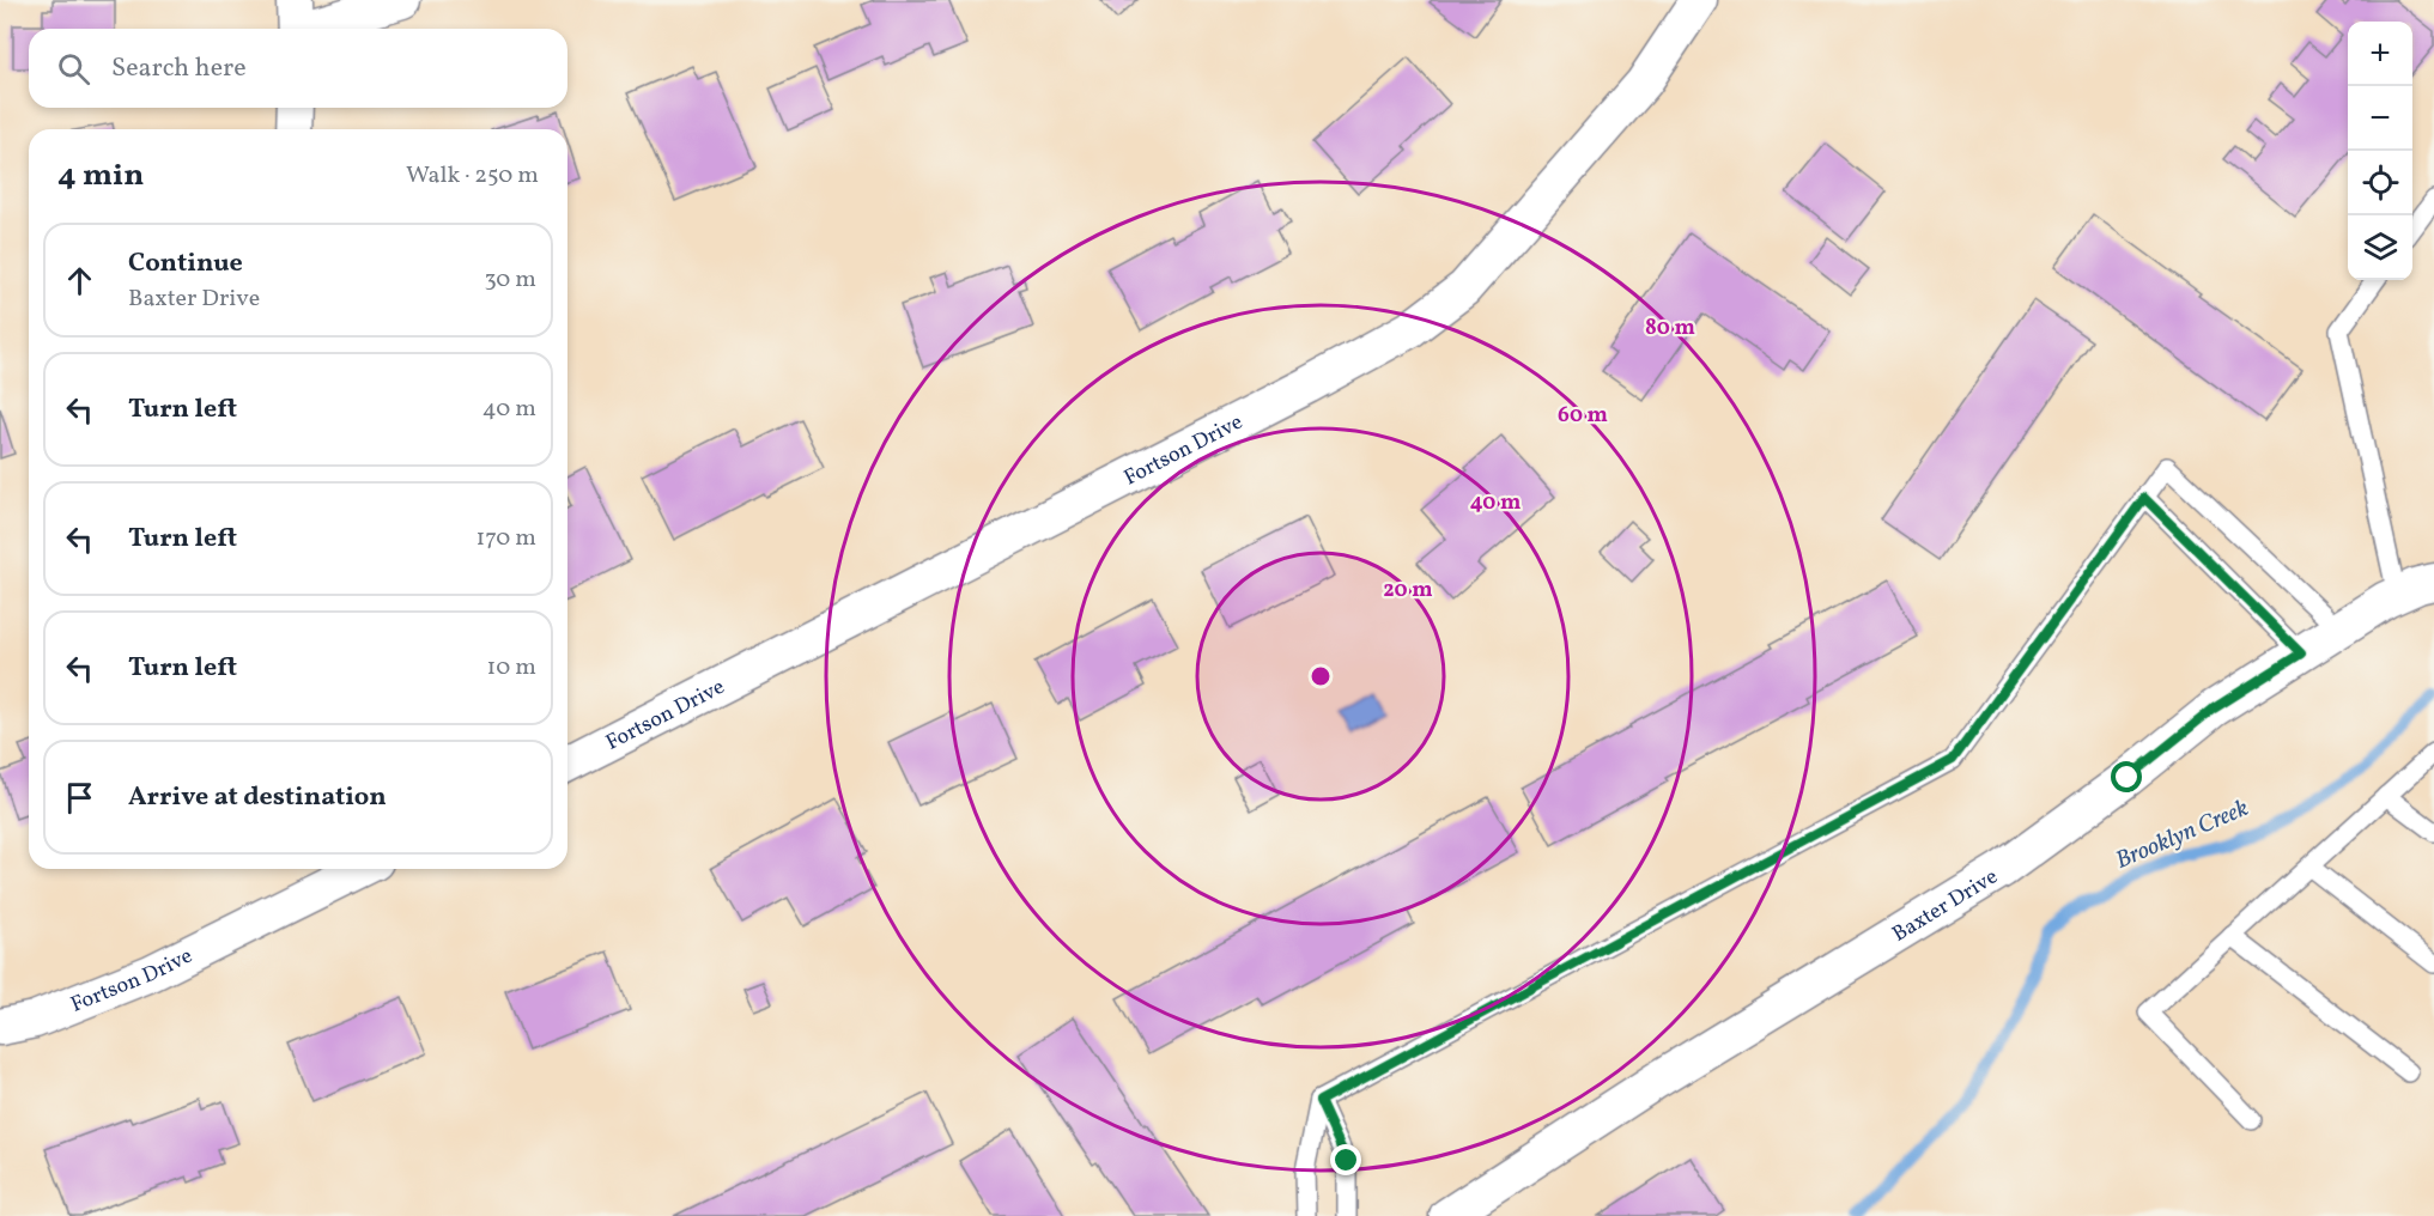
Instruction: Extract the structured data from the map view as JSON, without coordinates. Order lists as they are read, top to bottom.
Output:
{
  "streets": {
    "street": ["Fortson Drive", "Baxter Drive"]
  },
  "water": ["Brooklyn Creek"],
  "page": {
    "map_buttons": ["+", "−"],
    "search": "Search here",
    "heading": ["4 min", "Walk · 250 m"],
    "list": [
      ["Continue", "Baxter Drive", "30 m"],
      ["Turn left", "40 m"],
      ["Turn left", "170 m"],
      ["Turn left", "10 m"],
      "Arrive at destination"
    ]
  },
  "rings": [
    "80 m",
    "60 m",
    "40 m",
    "20 m"
  ]
}
